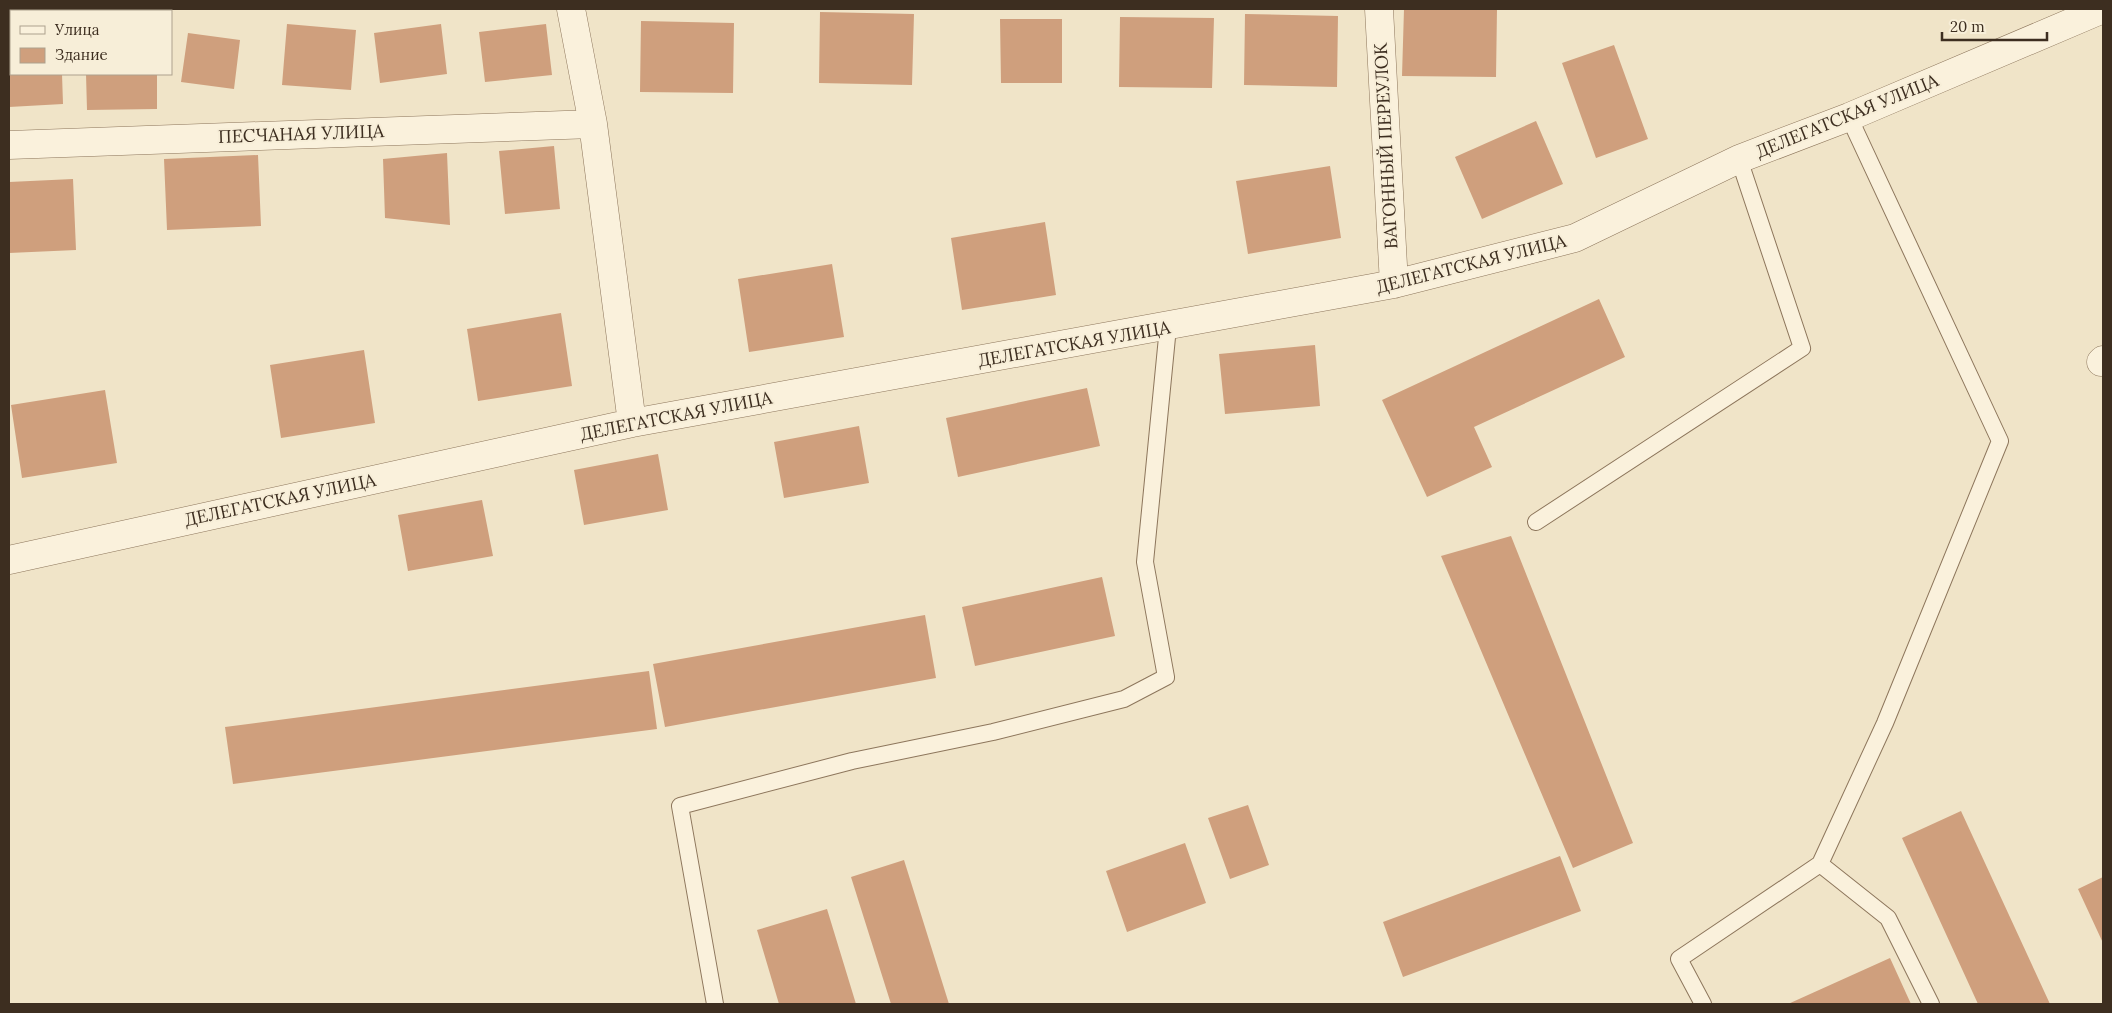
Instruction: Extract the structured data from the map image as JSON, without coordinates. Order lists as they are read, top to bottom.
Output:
{
  "streets": {
    "street": ["ДЕЛЕГАТСКАЯ УЛИЦА", "ПЕСЧАНАЯ УЛИЦА", "ВАГОННЫЙ ПЕРЕУЛОК"]
  },
  "crossings": [
    ["ДЕЛЕГАТСКАЯ УЛИЦА", "ВАГОННЫЙ ПЕРЕУЛОК"]
  ],
  "legend": ["Улица", "Здание"],
  "scale_bar": "20 m"
}
